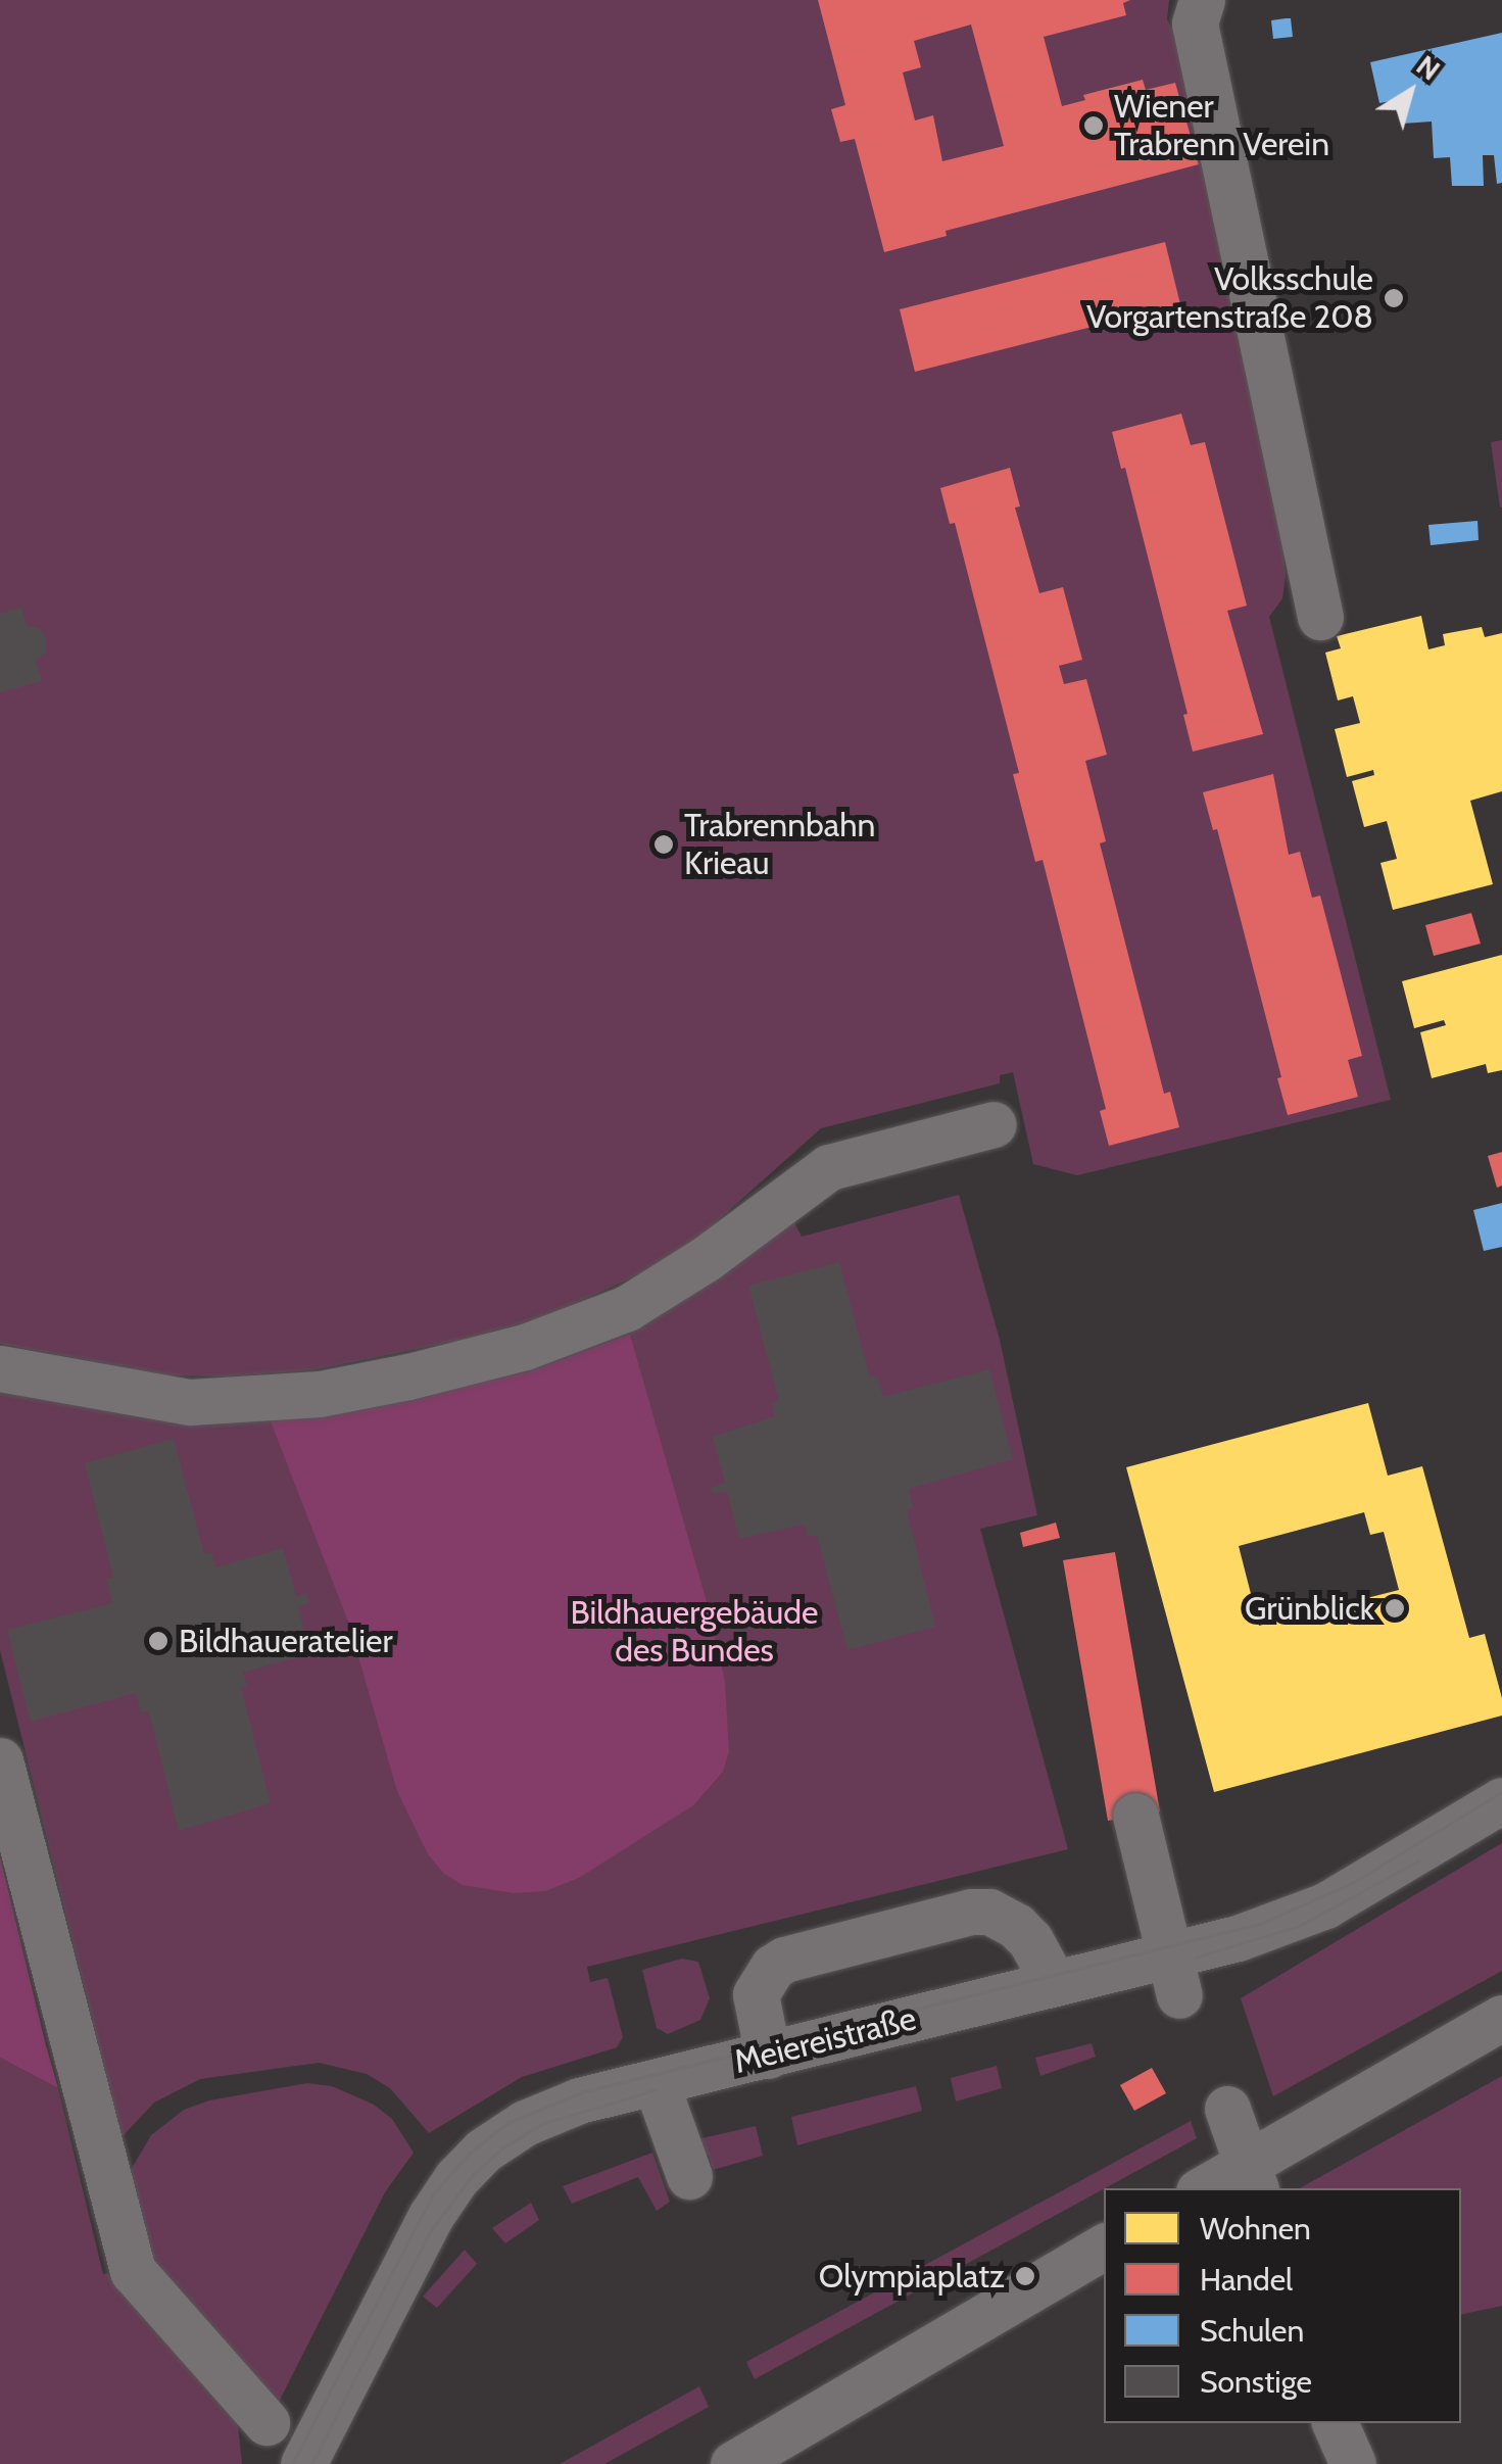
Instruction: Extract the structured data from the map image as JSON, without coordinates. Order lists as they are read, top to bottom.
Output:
{
  "streets": {
    "street": ["Meiereistraße"]
  },
  "parks": ["Bildhauergebäude des Bundes"],
  "places": [
    "Wiener Trabrenn Verein",
    "Volksschule Vorgartenstraße 208",
    "Trabrennbahn Krieau",
    "Grünblick",
    "Bildhaueratelier",
    "Olympiaplatz"
  ],
  "legend": [
    "Wohnen",
    "Handel",
    "Schulen",
    "Sonstige"
  ],
  "north": "top right"
}
